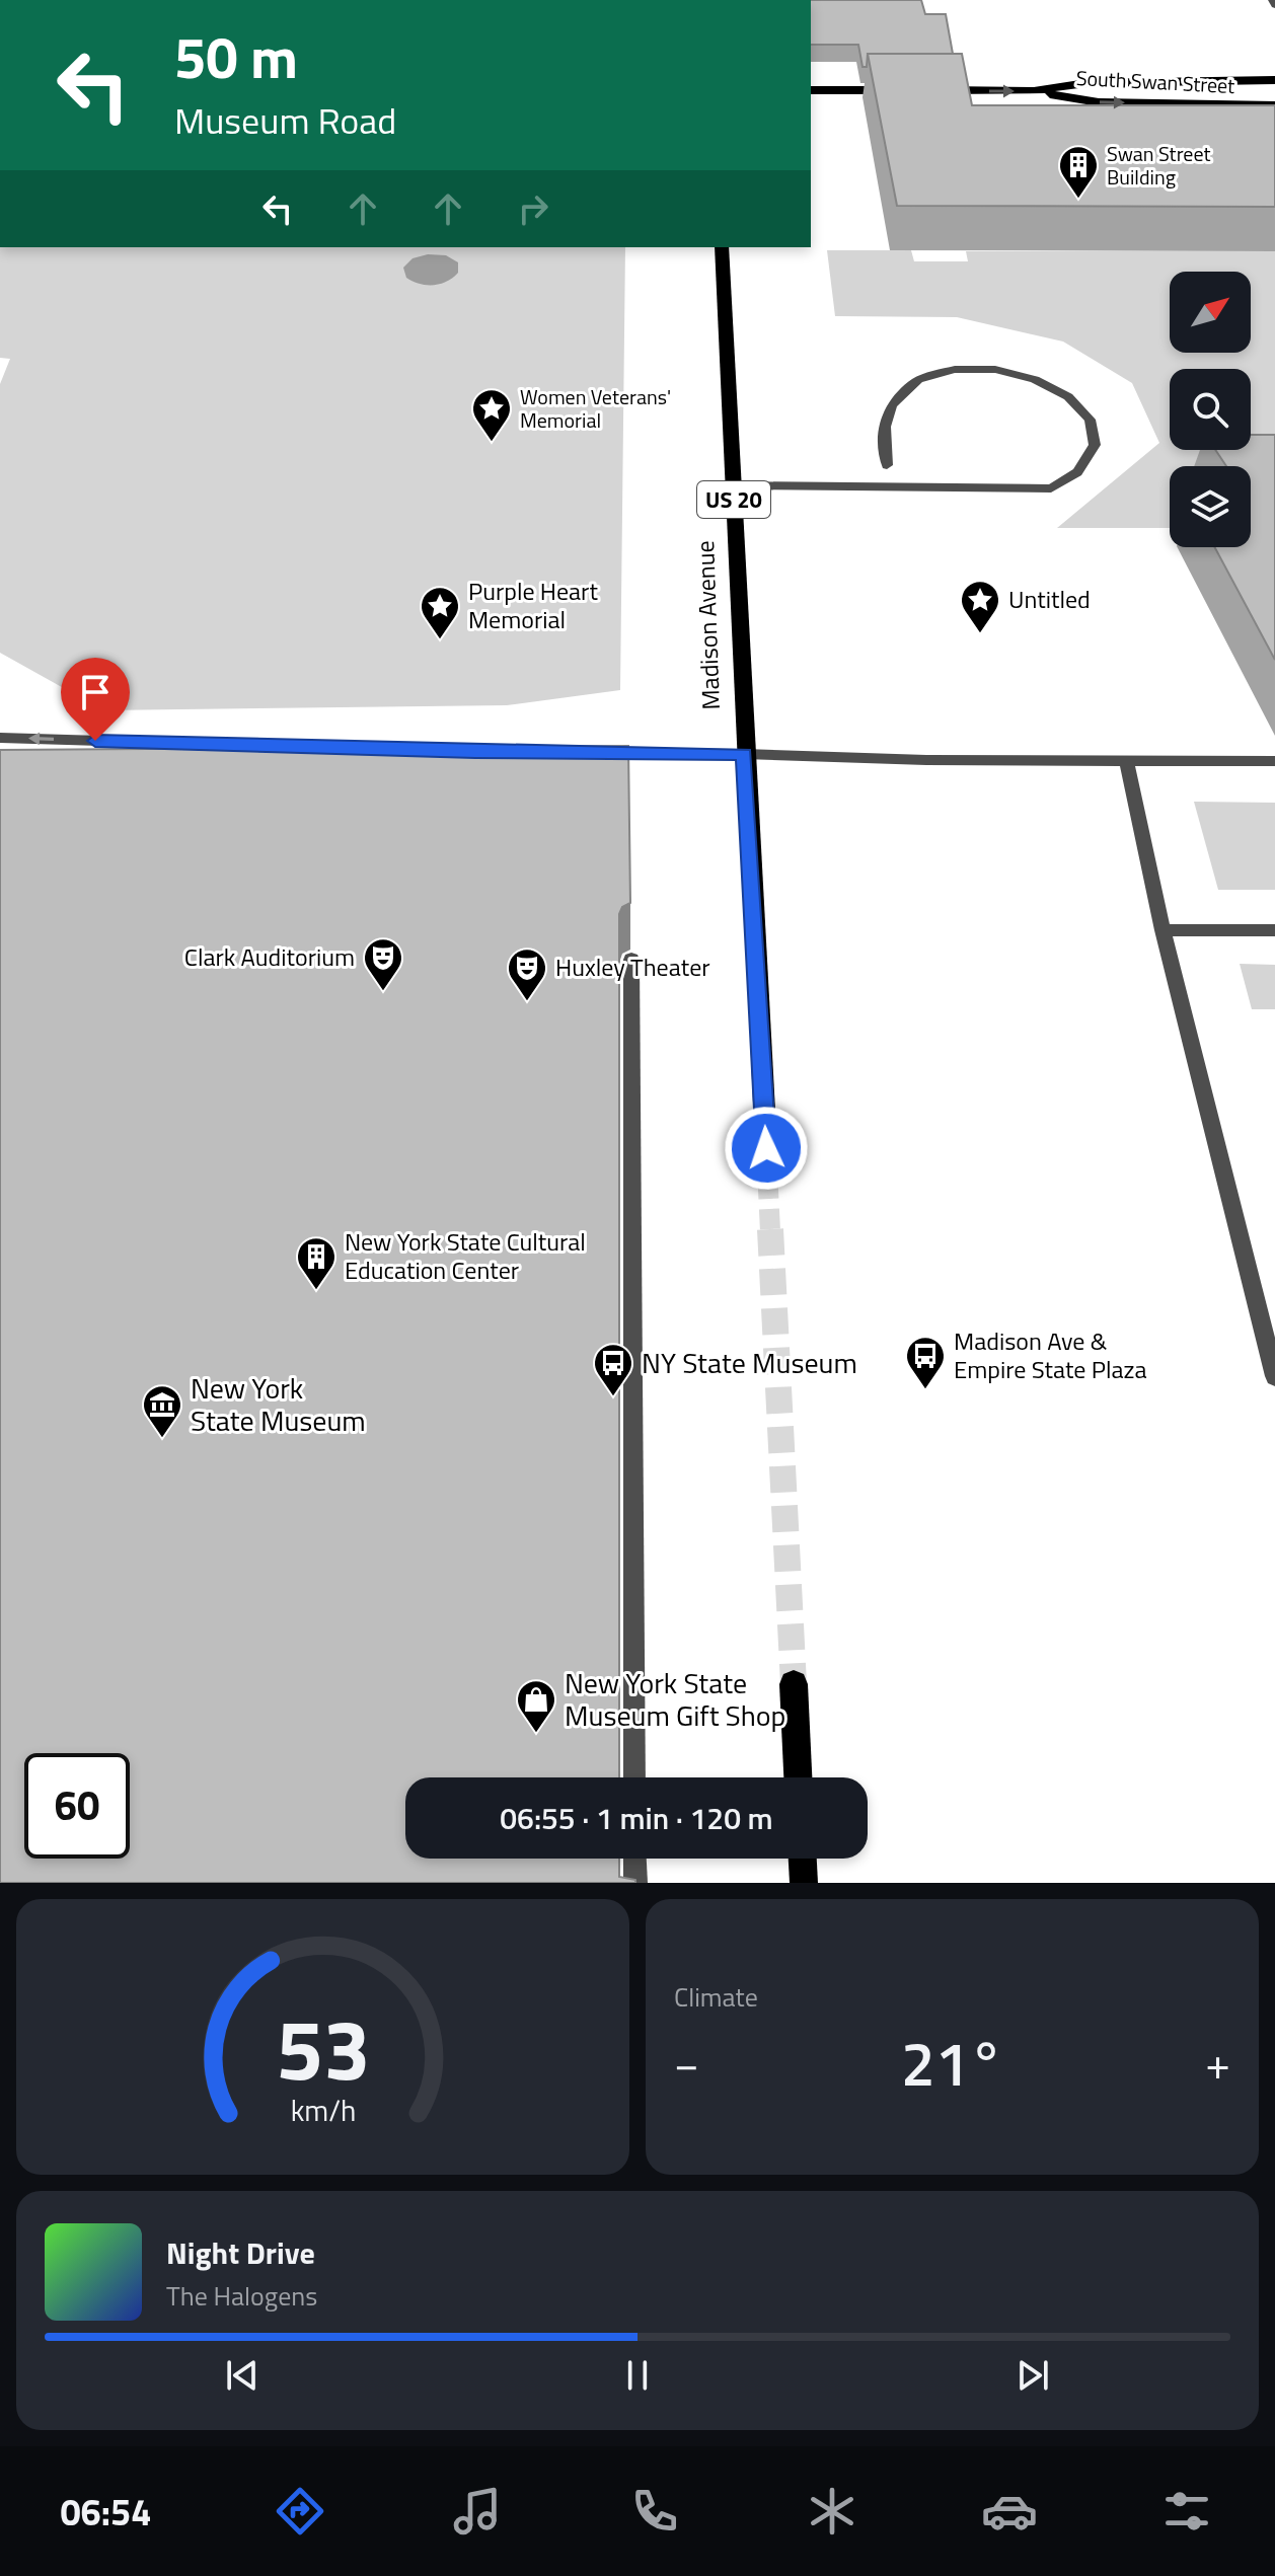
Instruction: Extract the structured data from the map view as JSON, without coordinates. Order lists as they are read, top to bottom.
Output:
{
  "streets": {
    "main road": ["South Swan Street", "US 20", "Madison Avenue"]
  },
  "places": {
    "building": ["Swan Street Building", "New York State Cultural Education Center"],
    "place": ["Women Veterans' Memorial", "Untitled", "Purple Heart Memorial"],
    "theatre": ["Clark Auditorium", "Huxley Theater"],
    "bus stop": ["Madison Ave & Empire State Plaza", "NY State Museum"],
    "museum": ["New York State Museum"],
    "shop": ["New York State Museum Gift Shop"]
  },
  "north": "top right",
  "page": {
    "turn": ["50 m", "Museum Road"],
    "limit": "60",
    "trip": "06:55 · 1 min · 120 m",
    "tile": "Climate",
    "heat": ["−", "21°", "+"],
    "song": ["Night Drive", "The Halogens"],
    "tabs": "06:54",
    "gauge": ["53", "km/h"]
  }
}
